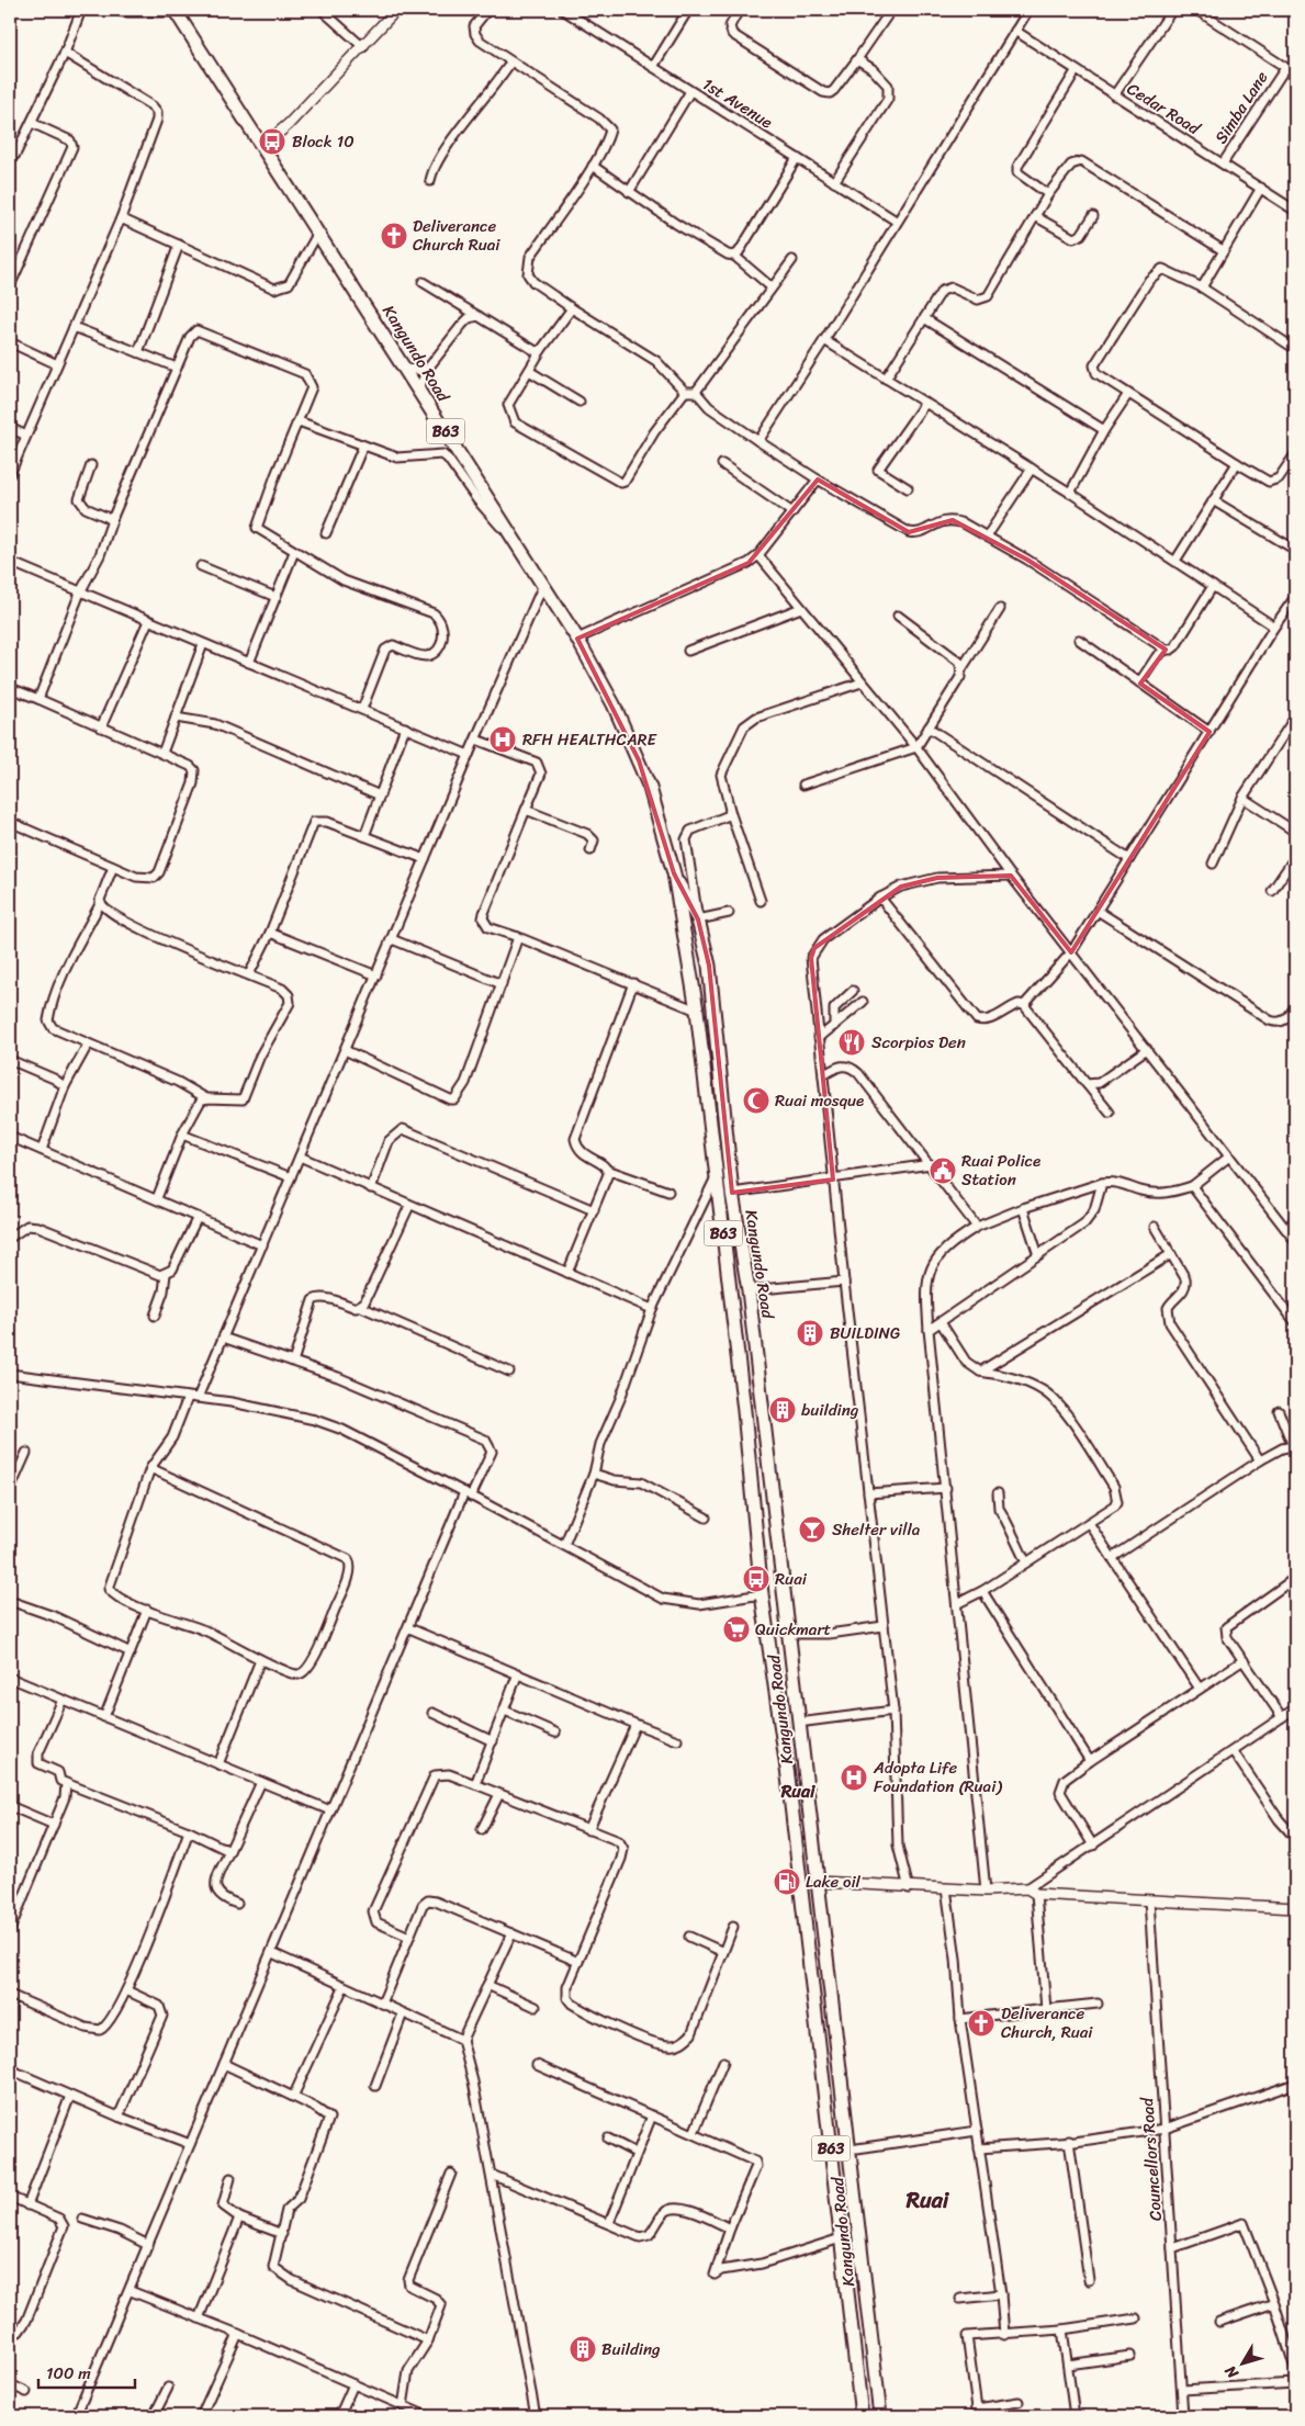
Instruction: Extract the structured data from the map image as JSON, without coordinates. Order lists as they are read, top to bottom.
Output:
{
  "streets": {
    "highway": ["Kangundo Road", "B63"],
    "street": [
      "1st Avenue",
      "Simba Lane",
      "Cedar Road",
      "Councellors Road"
    ]
  },
  "crossings": [
    ["Simba Lane", "Cedar Road"]
  ],
  "districts": ["Ruai", "Ruai"],
  "places": {
    "bus stop": ["Block 10", "Ruai"],
    "church": ["Deliverance Church Ruai", "Deliverance Church, Ruai"],
    "hospital": ["RFH HEALTHCARE", "Adopta Life Foundation (Ruai)"],
    "restaurant": ["Scorpios Den"],
    "mosque": ["Ruai mosque"],
    "public building": ["Ruai Police Station"],
    "building": ["BUILDING", "building", "Building"],
    "bar": ["Shelter villa"],
    "supermarket": ["Quickmart"],
    "fuel station": ["Lake oil"]
  },
  "scale_bar": "100 m",
  "north": "bottom left"
}
